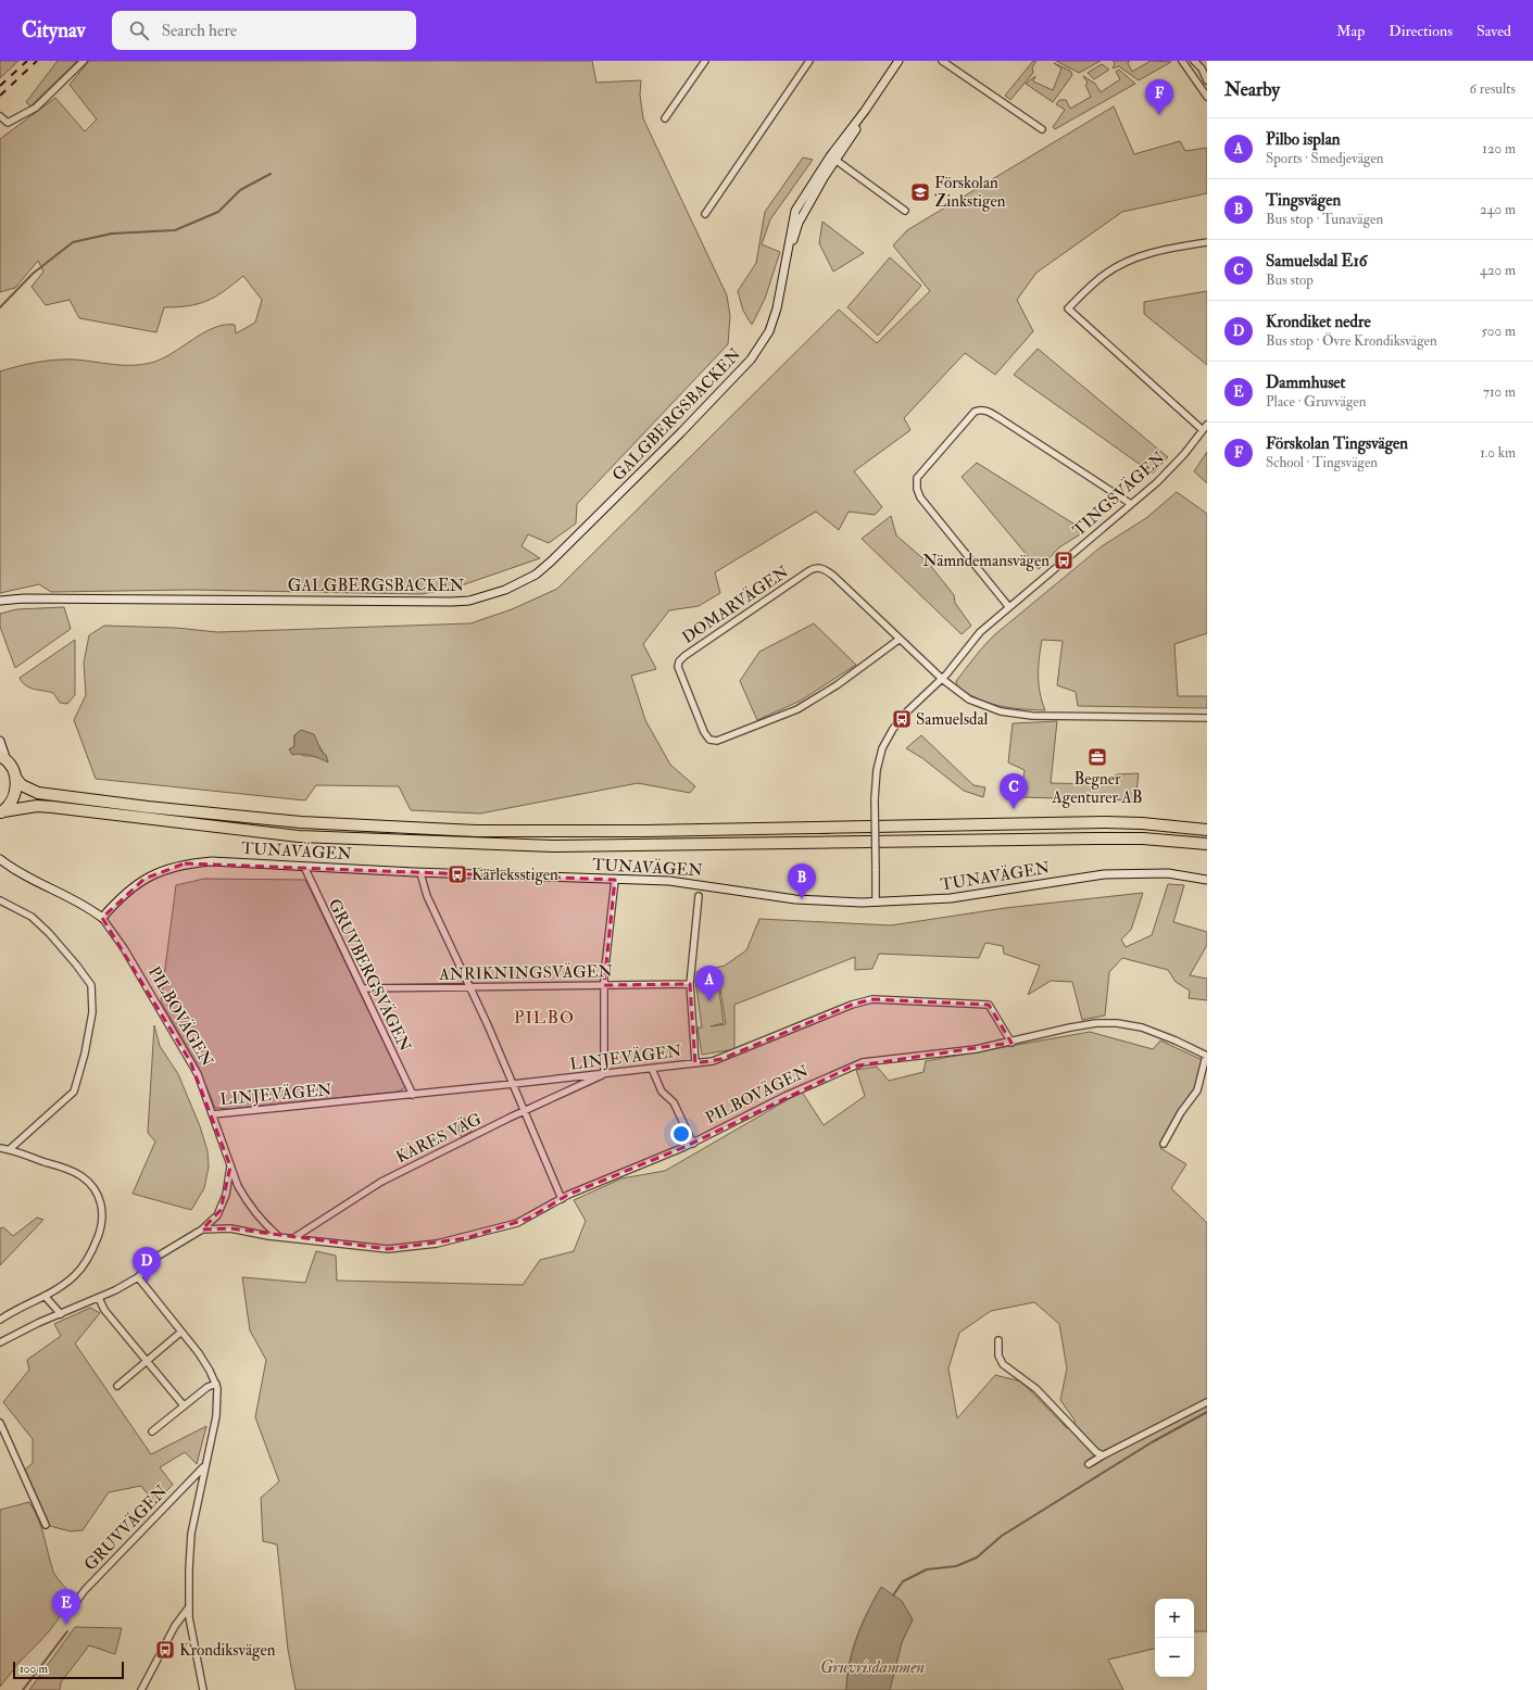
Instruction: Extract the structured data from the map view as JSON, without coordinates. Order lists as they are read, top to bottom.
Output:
{
  "streets": {
    "street": [
      "GALGBERGSBACKEN",
      "TINGSVÄGEN",
      "DOMARVÄGEN",
      "TUNAVÄGEN",
      "ANRIKNINGSVÄGEN",
      "GRUVBERGSVÄGEN",
      "PILBOVÄGEN",
      "LINJEVÄGEN",
      "KÅRES VÄG",
      "GRUVVÄGEN"
    ]
  },
  "crossings": [
    ["TINGSVÄGEN", "DOMARVÄGEN"],
    ["TINGSVÄGEN", "TUNAVÄGEN"],
    ["TUNAVÄGEN", "GRUVBERGSVÄGEN"],
    ["TUNAVÄGEN", "PILBOVÄGEN"],
    ["ANRIKNINGSVÄGEN", "GRUVBERGSVÄGEN"],
    ["GRUVBERGSVÄGEN", "LINJEVÄGEN"],
    ["PILBOVÄGEN", "LINJEVÄGEN"],
    ["PILBOVÄGEN", "KÅRES VÄG"],
    ["LINJEVÄGEN", "KÅRES VÄG"]
  ],
  "districts": ["PILBO"],
  "water": ["Gruvrisdammen"],
  "places": {
    "school or university": ["Förskolan Zinkstigen"],
    "bus stop": [
      "Nämndemansvägen",
      "Samuelsdal",
      "Kärleksstigen",
      "Krondiksvägen"
    ],
    "office": ["Begner Agenturer AB"]
  },
  "scale_bar": "100 m",
  "page": {
    "header": "Citynav",
    "search": "Search here",
    "nav": ["Map", "Directions", "Saved"],
    "heading": ["Nearby", "6 results"],
    "pins": [
      "F",
      "C",
      "B",
      "A",
      "D",
      "E"
    ],
    "list": [
      {
        "mark": "A",
        "name": "Pilbo isplan",
        "note": "Sports · Smedjevägen",
        "value": "120 m"
      },
      {
        "mark": "B",
        "name": "Tingsvägen",
        "note": "Bus stop · Tunavägen",
        "value": "240 m"
      },
      {
        "mark": "C",
        "name": "Samuelsdal E16",
        "note": "Bus stop",
        "value": "420 m"
      },
      {
        "mark": "D",
        "name": "Krondiket nedre",
        "note": "Bus stop · Övre Krondiksvägen",
        "value": "500 m"
      },
      {
        "mark": "E",
        "name": "Dammhuset",
        "note": "Place · Gruvvägen",
        "value": "710 m"
      },
      {
        "mark": "F",
        "name": "Förskolan Tingsvägen",
        "note": "School · Tingsvägen",
        "value": "1.0 km"
      }
    ],
    "map_buttons": ["+", "−"],
    "scale": "100 m"
  }
}
